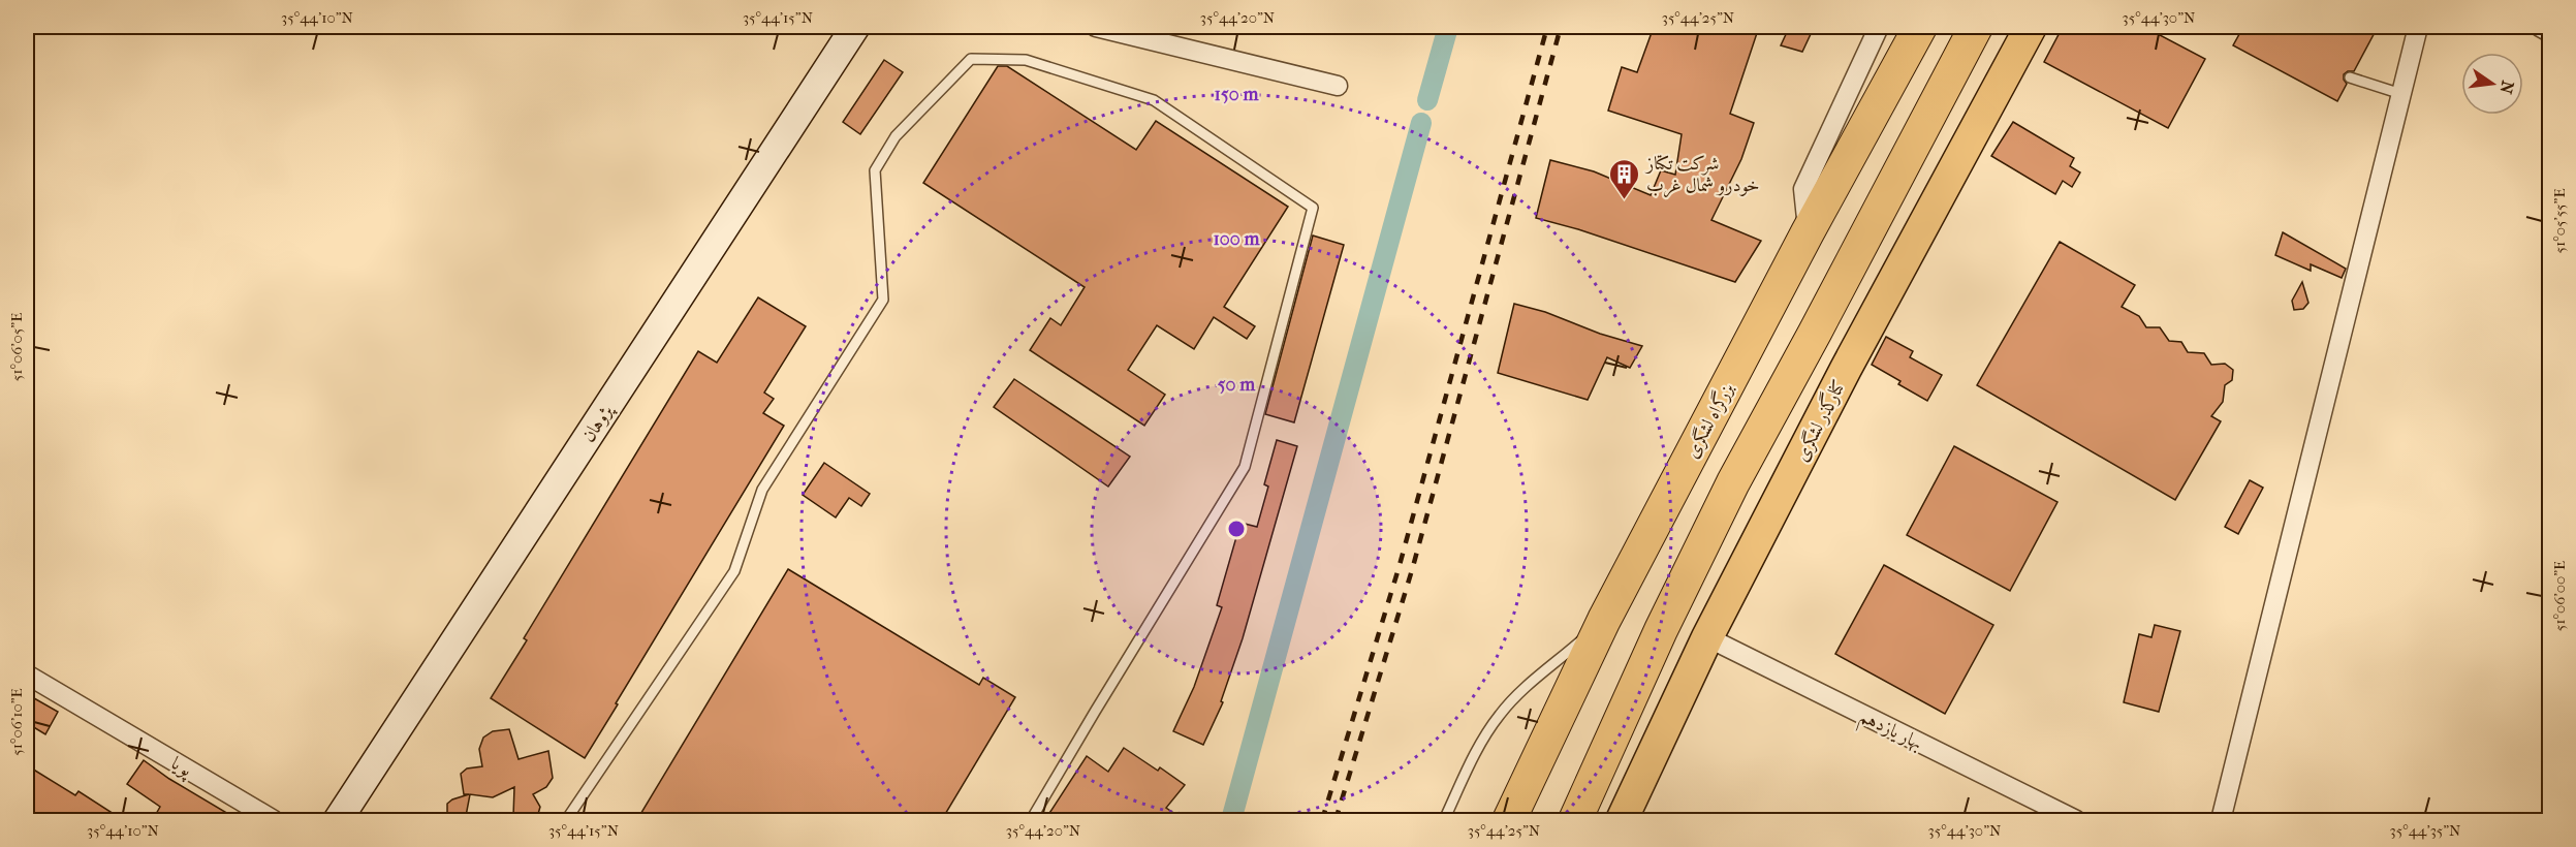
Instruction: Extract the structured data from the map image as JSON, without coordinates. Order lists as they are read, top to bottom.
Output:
{
  "streets": {
    "highway": ["بزرگراه لشگری"],
    "main road": ["کنارگذر لشگری", "پژوهان"],
    "street": ["بهار یازدهم", "پویا"]
  },
  "crossings": [
    ["کنارگذر لشگری", "بهار یازدهم"]
  ],
  "places": {
    "building": ["شرکت تکتاز خودرو شمال غرب"]
  },
  "north": "right",
  "coordinates": [
    "35°44'10\"N",
    "35°44'15\"N",
    "35°44'20\"N",
    "35°44'25\"N",
    "35°44'30\"N",
    "51°05'55\"E",
    "51°06'05\"E",
    "51°06'00\"E",
    "51°06'10\"E",
    "35°44'35\"N"
  ],
  "rings": ["150 m", "100 m", "50 m"]
}
